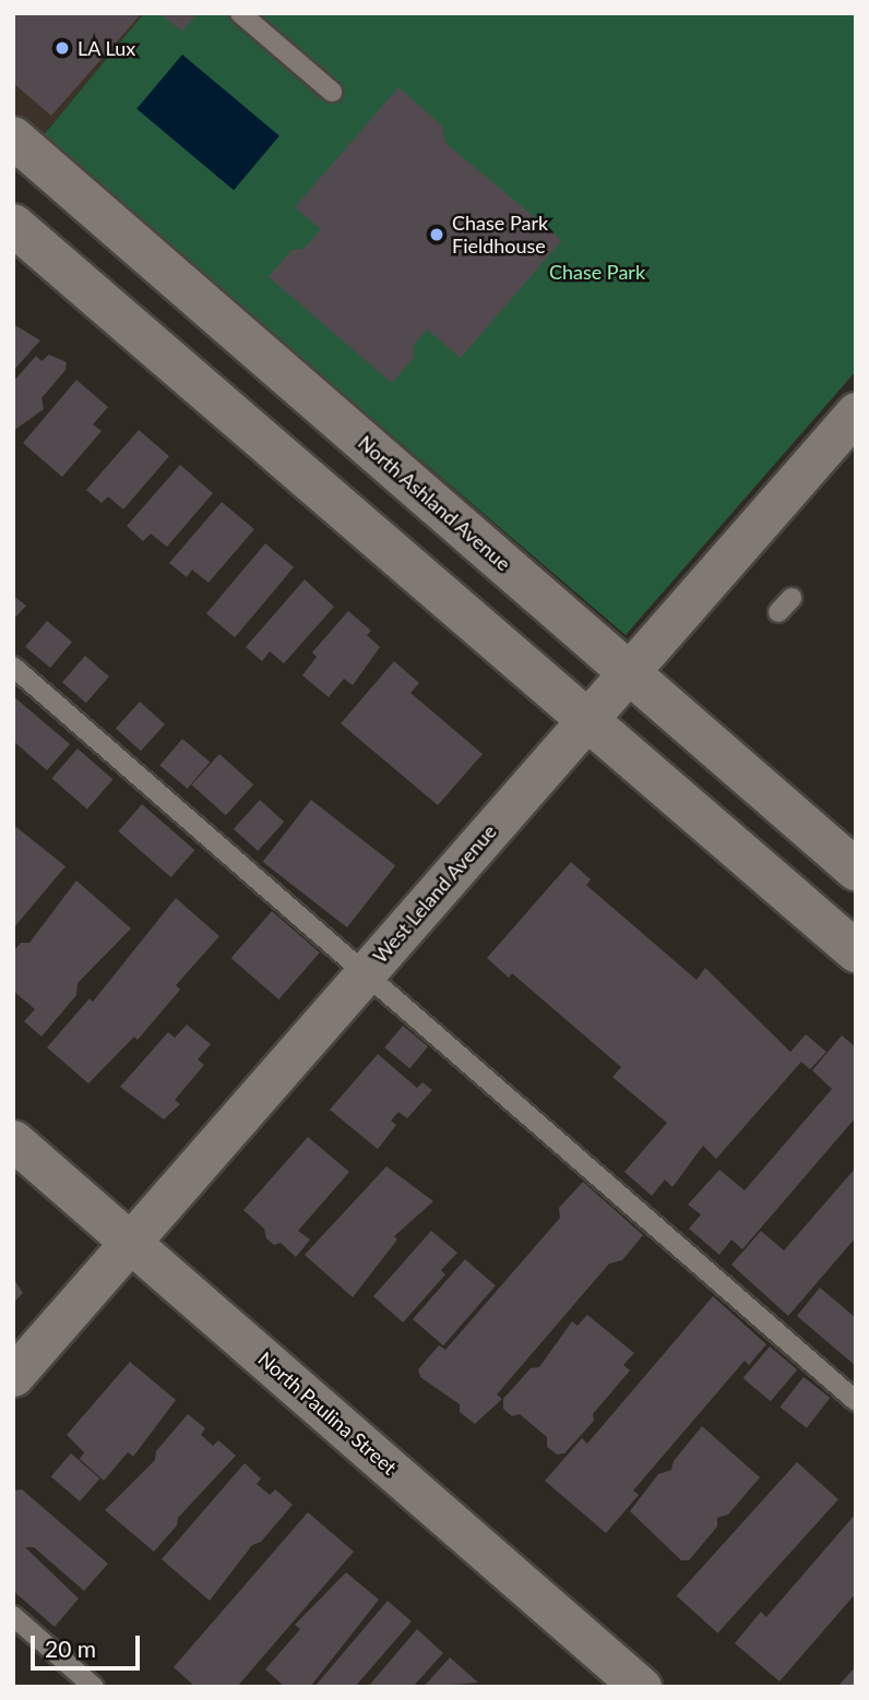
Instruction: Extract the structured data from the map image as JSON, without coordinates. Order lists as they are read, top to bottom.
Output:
{
  "streets": {
    "main road": ["North Ashland Avenue"],
    "street": ["West Leland Avenue", "North Paulina Street"]
  },
  "crossings": [
    ["North Ashland Avenue", "West Leland Avenue"],
    ["West Leland Avenue", "North Paulina Street"]
  ],
  "parks": ["Chase Park"],
  "places": ["LA Lux", "Chase Park Fieldhouse"],
  "scale_bar": "20 m"
}
